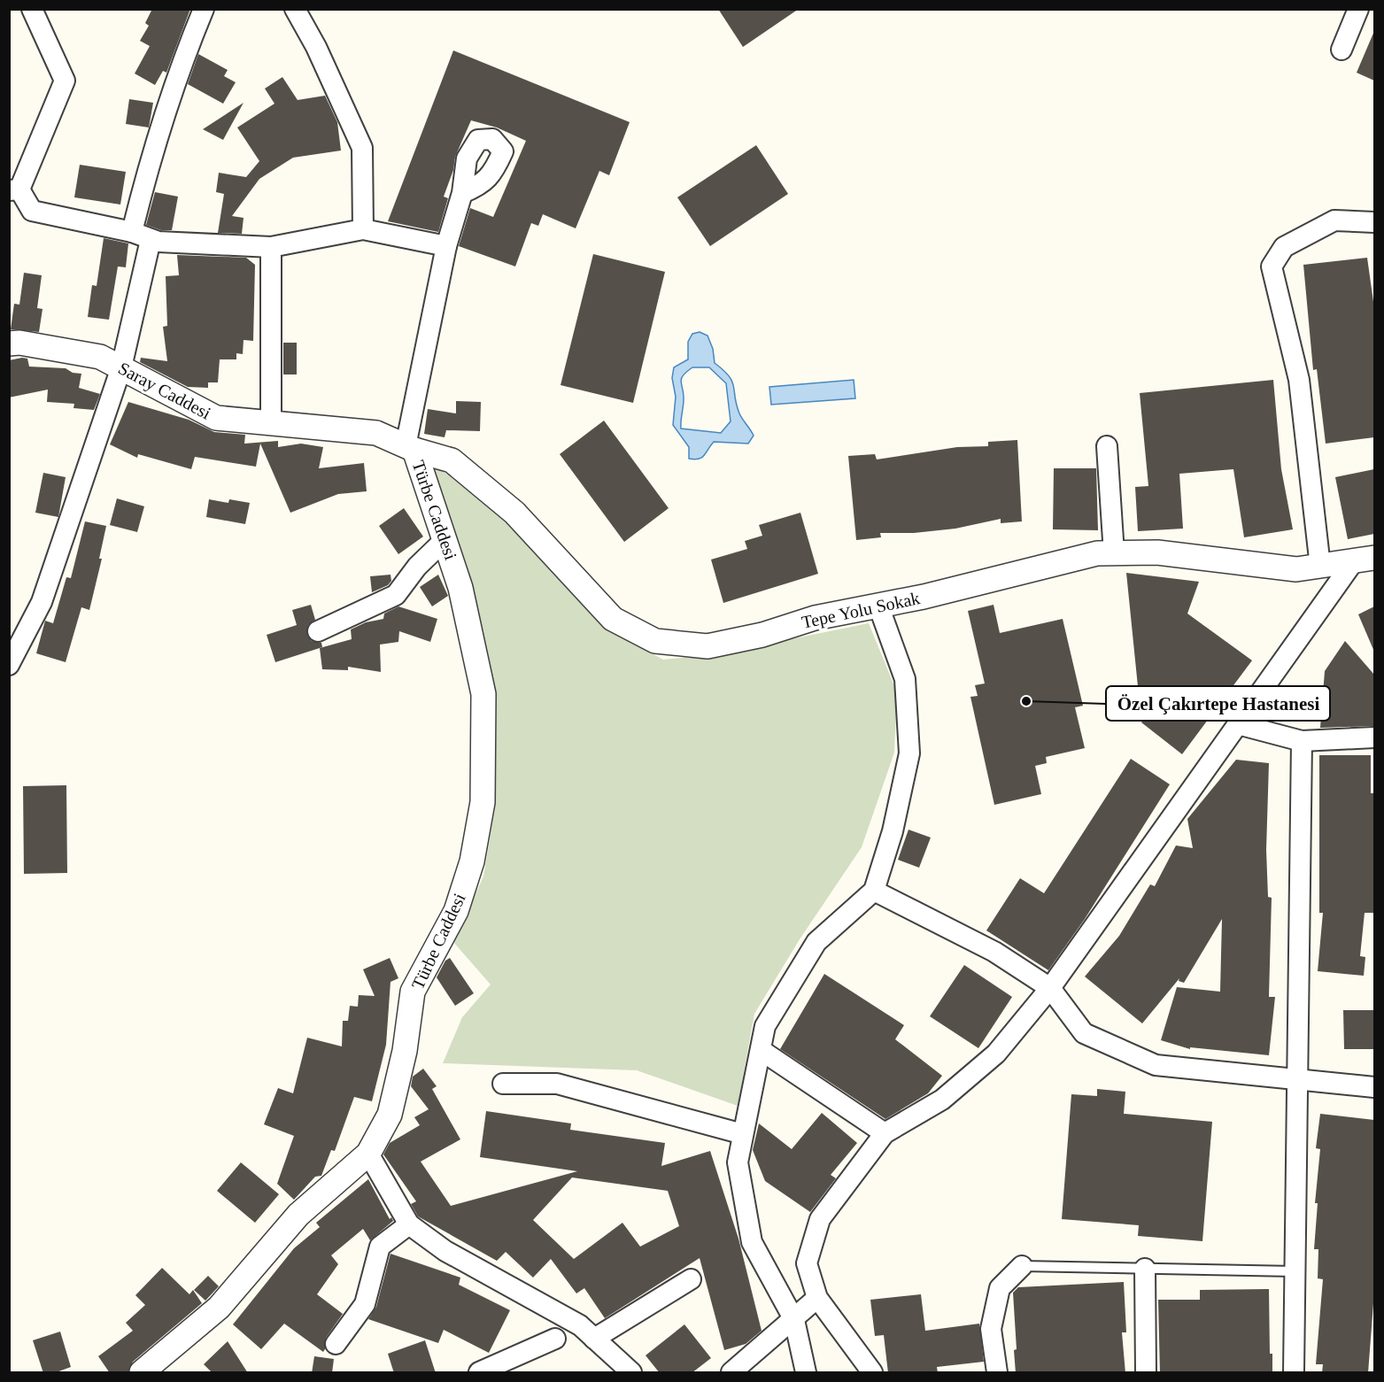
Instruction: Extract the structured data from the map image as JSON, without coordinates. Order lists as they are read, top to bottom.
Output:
{
  "streets": {
    "street": ["Saray Caddesi", "Türbe Caddesi", "Tepe Yolu Sokak"]
  },
  "crossings": [
    ["Saray Caddesi", "Türbe Caddesi"],
    ["Saray Caddesi", "Tepe Yolu Sokak"],
    ["Türbe Caddesi", "Tepe Yolu Sokak"]
  ],
  "places": ["Özel Çakırtepe Hastanesi"]
}
